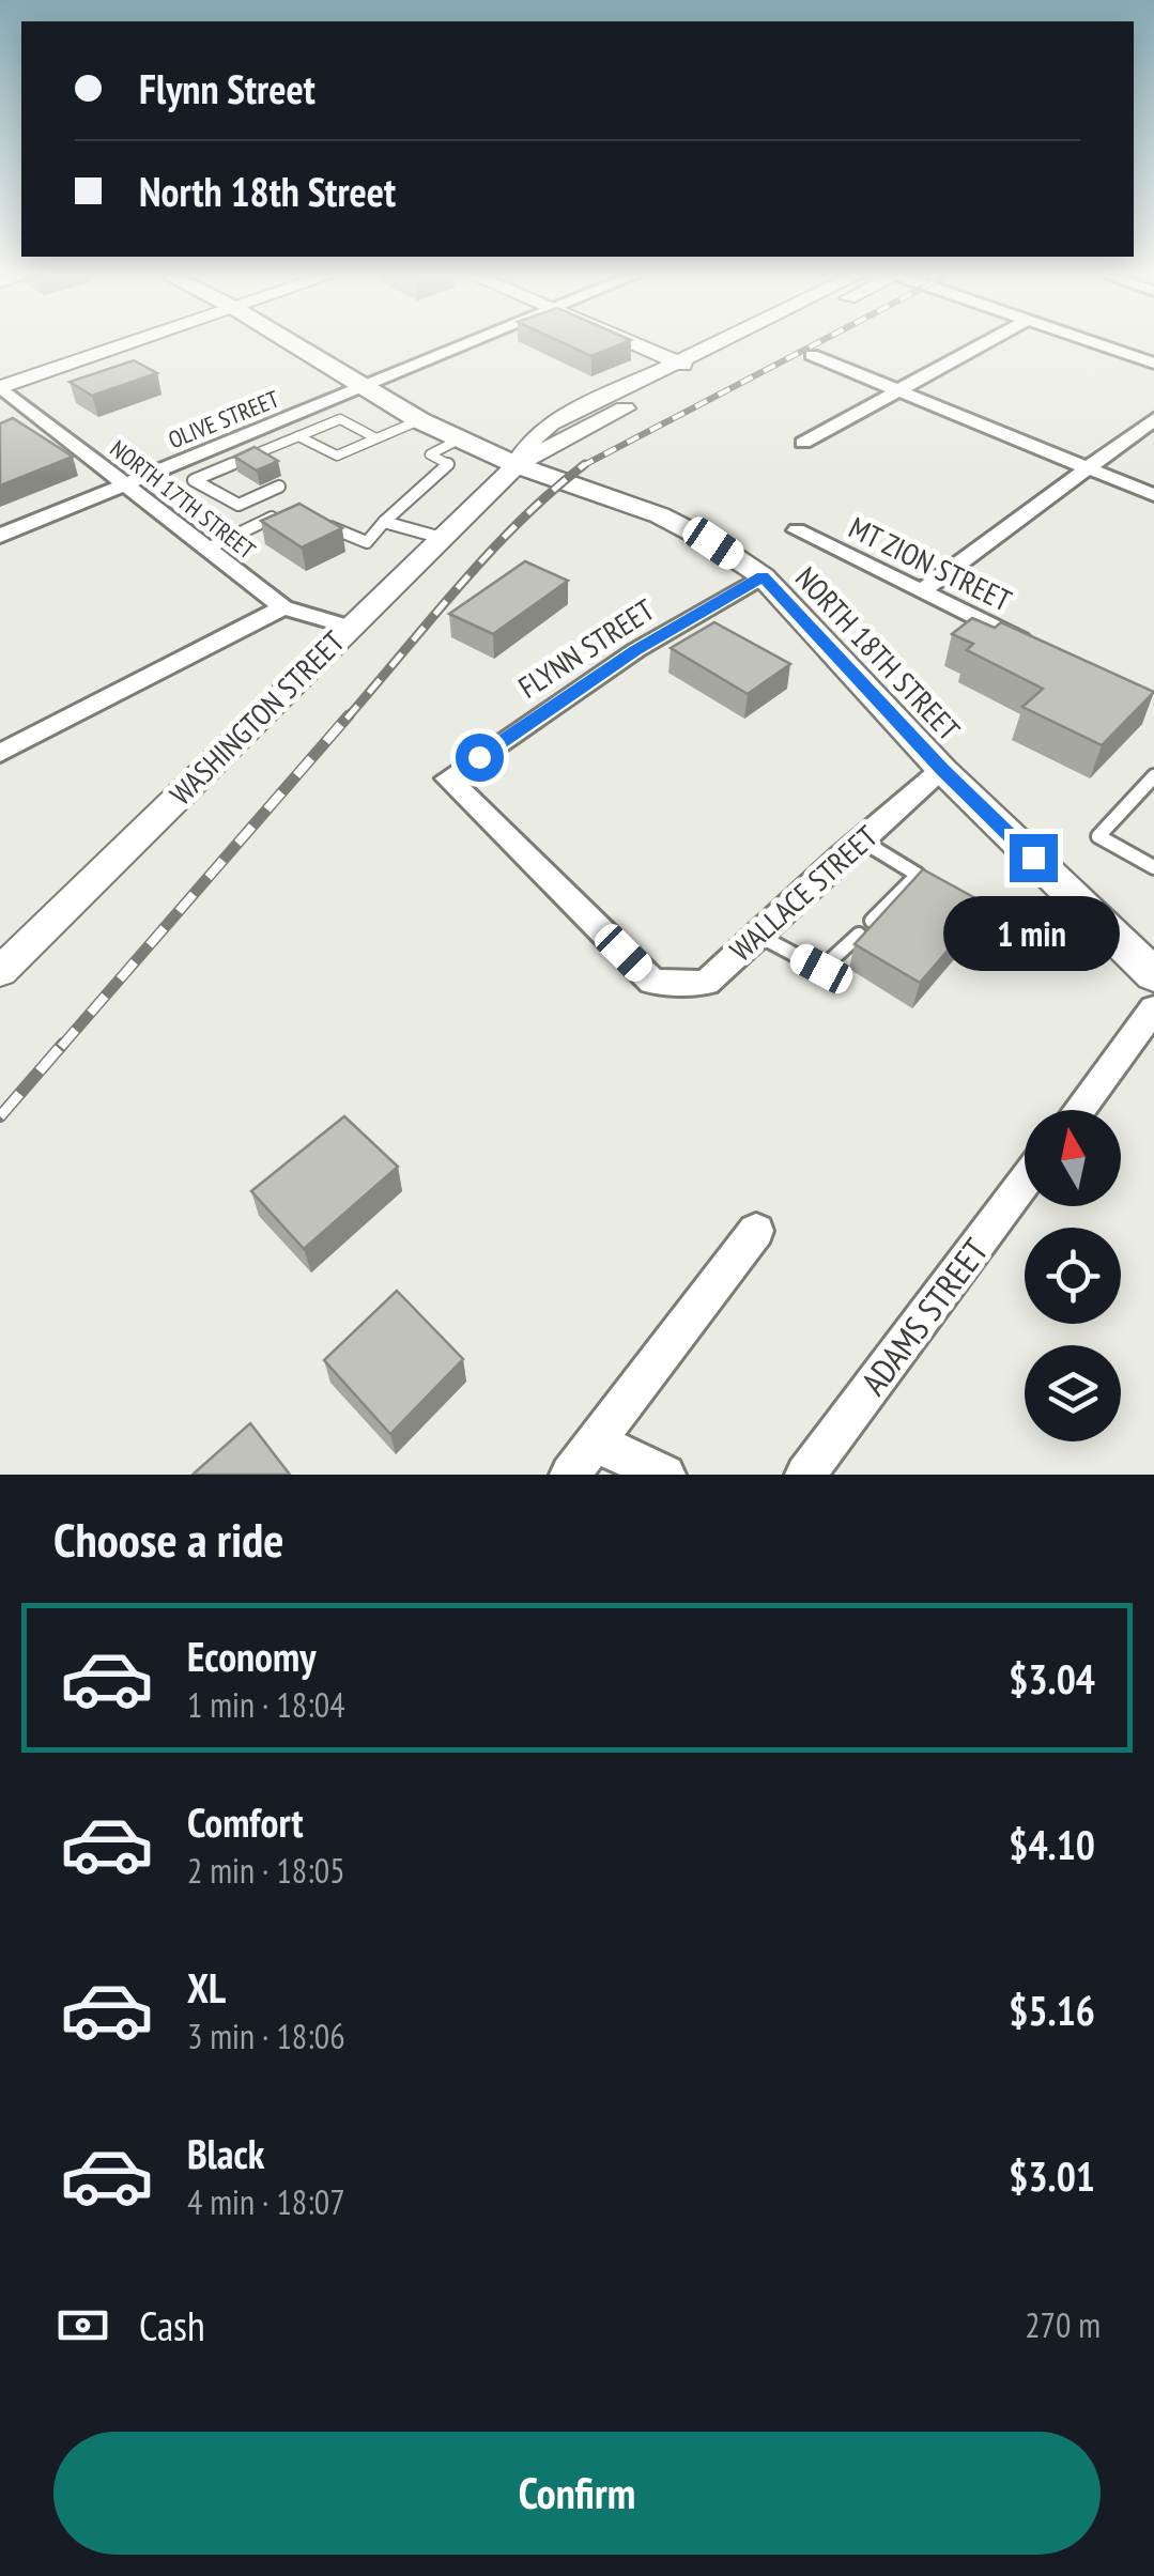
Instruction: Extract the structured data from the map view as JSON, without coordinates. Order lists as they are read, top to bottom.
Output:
{
  "streets": {
    "main road": ["NORTH 18TH STREET"],
    "street": [
      "OLIVE STREET",
      "NORTH 17TH STREET",
      "MT ZION STREET",
      "FLYNN STREET",
      "WASHINGTON STREET",
      "WALLACE STREET",
      "ADAMS STREET"
    ]
  },
  "crossings": [
    ["OLIVE STREET", "NORTH 17TH STREET"],
    ["OLIVE STREET", "NORTH 18TH STREET"],
    ["NORTH 17TH STREET", "WASHINGTON STREET"],
    ["FLYNN STREET", "NORTH 18TH STREET"],
    ["FLYNN STREET", "WALLACE STREET"],
    ["NORTH 18TH STREET", "WASHINGTON STREET"],
    ["NORTH 18TH STREET", "WALLACE STREET"]
  ],
  "north": "top",
  "page": {
    "banner": ["Flynn Street", "North 18th Street"],
    "bubble": "1 min",
    "heading": "Choose a ride",
    "list": [
      {
        "name": "Economy",
        "note": "1 min · 18:04",
        "value": "$3.04"
      },
      {
        "name": "Comfort",
        "note": "2 min · 18:05",
        "value": "$4.10"
      },
      {
        "name": "XL",
        "note": "3 min · 18:06",
        "value": "$5.16"
      },
      {
        "name": "Black",
        "note": "4 min · 18:07",
        "value": "$3.01"
      }
    ],
    "pay": ["Cash", "270 m"],
    "buttons": "Confirm"
  }
}
